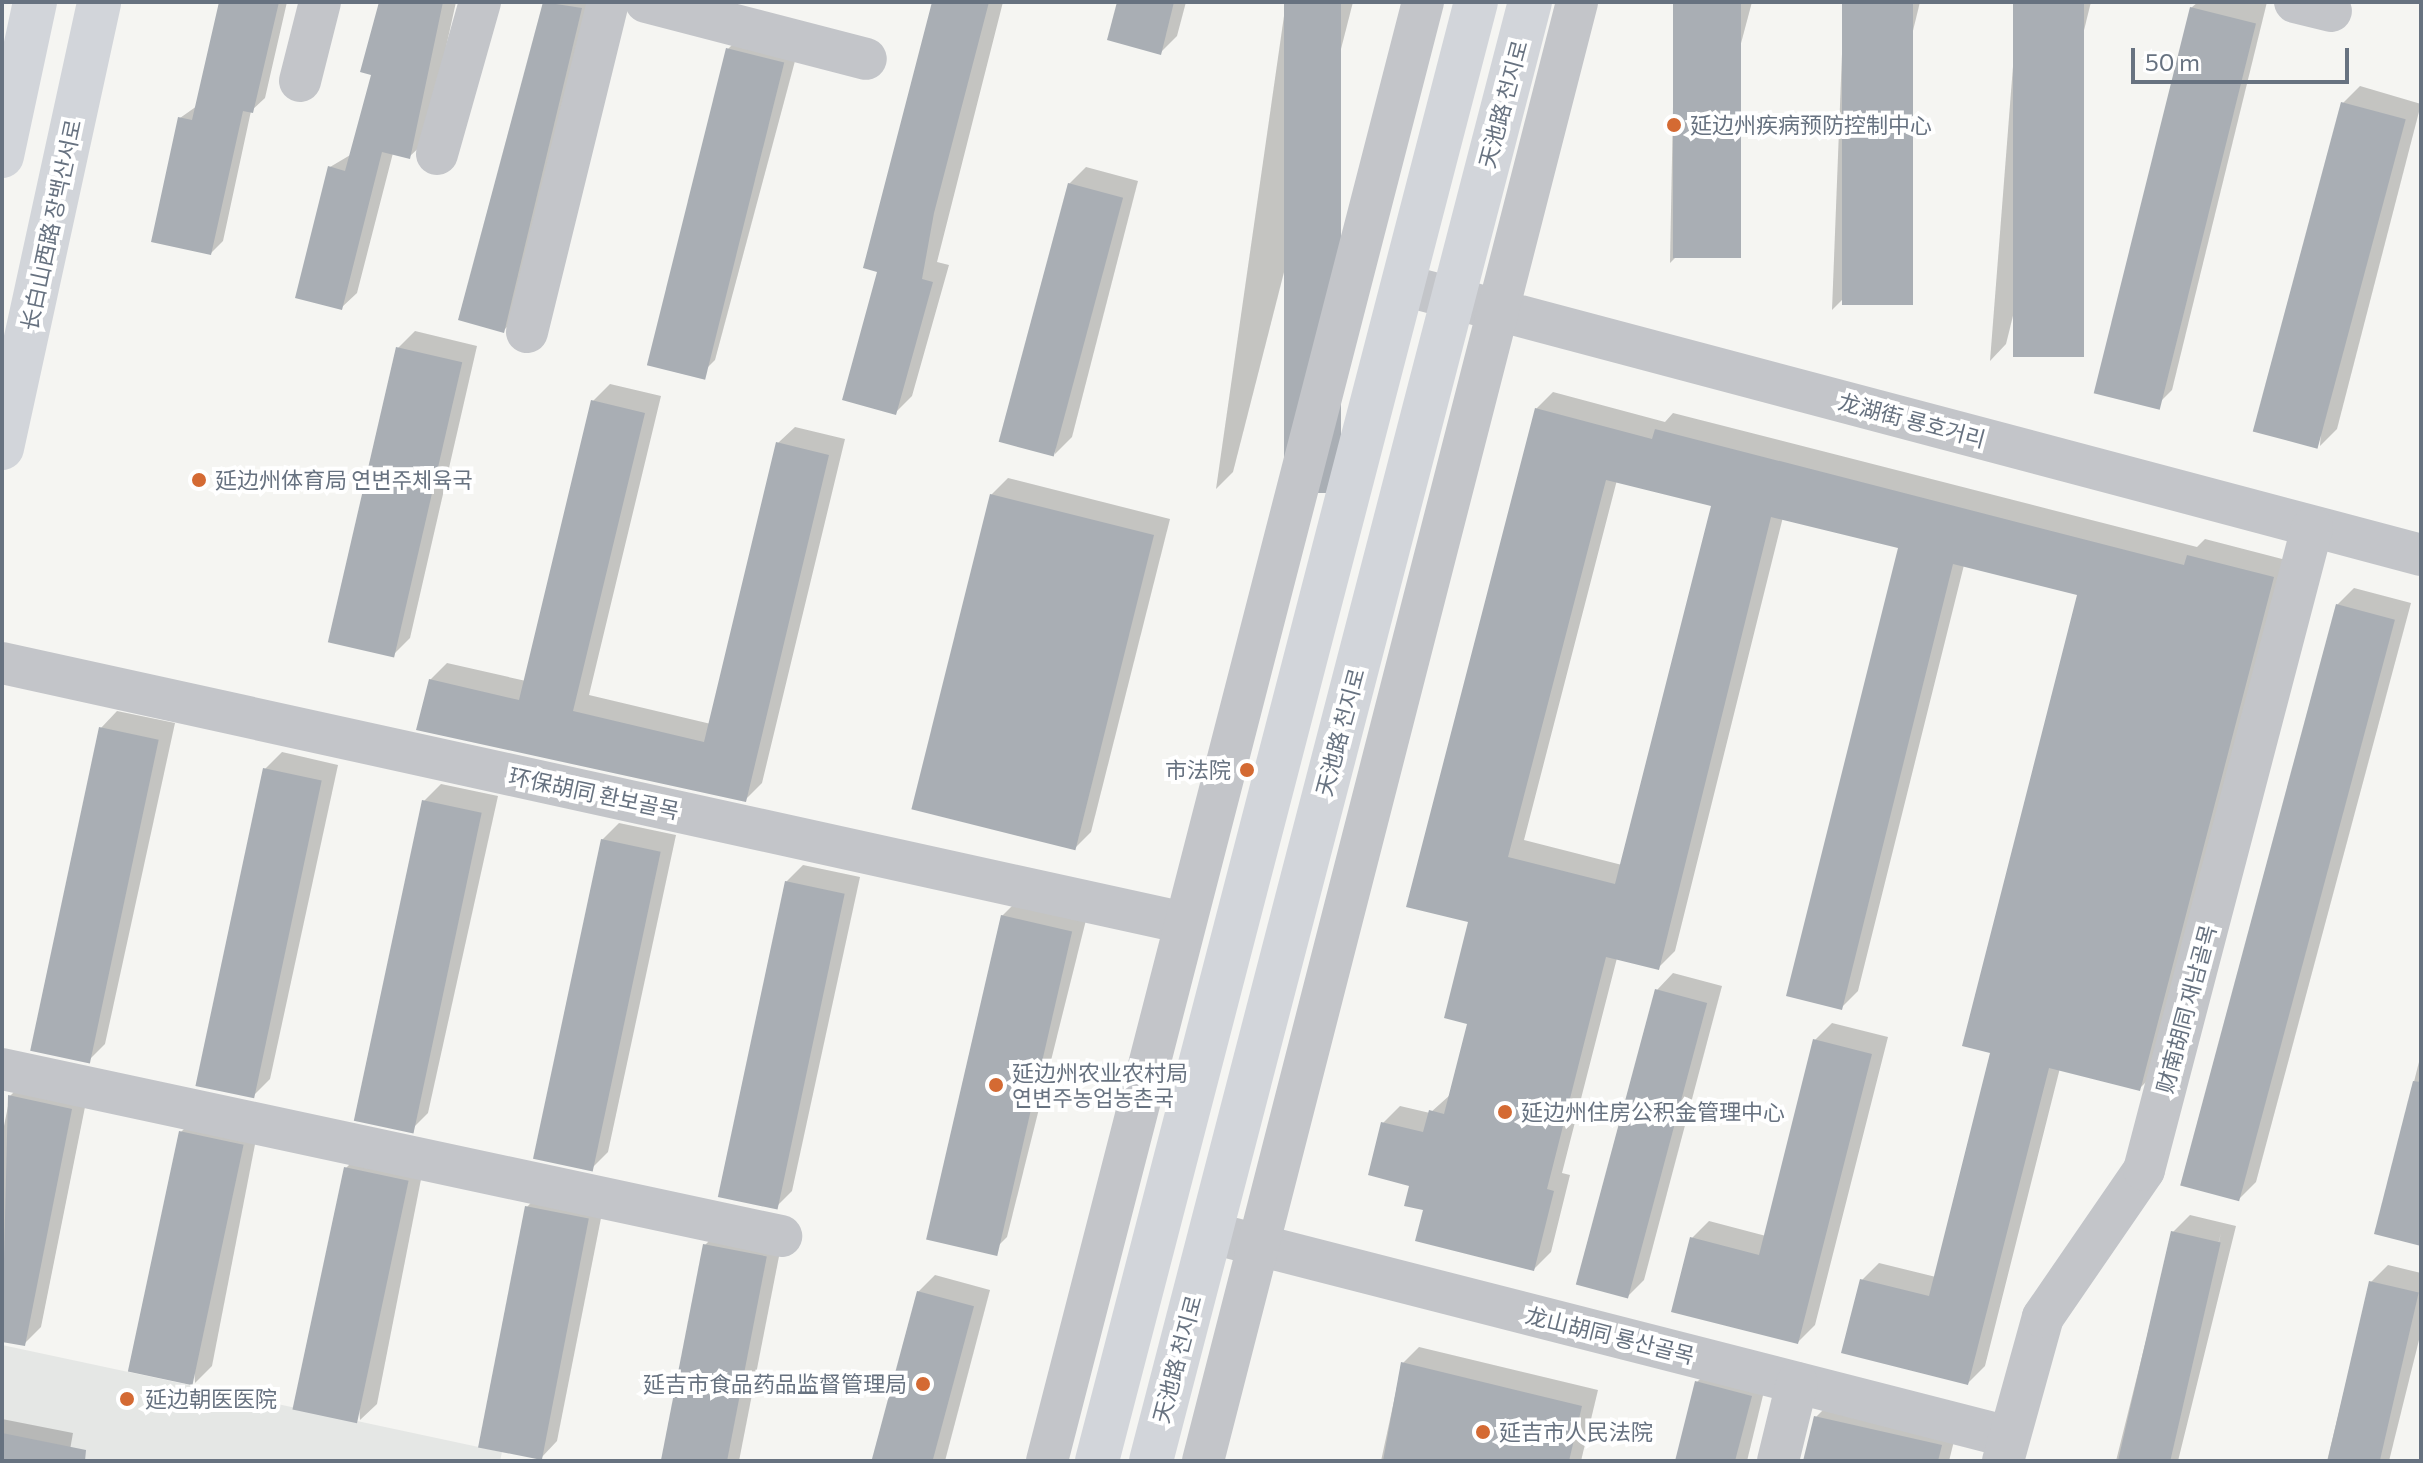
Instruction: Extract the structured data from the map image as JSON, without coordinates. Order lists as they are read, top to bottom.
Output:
{
  "streets": {
    "main road": ["天池路 천지로", "长白山西路 장백산서로"],
    "street": [
      "龙湖街 룡호거리",
      "环保胡同 환보골목",
      "财南胡同 재남골목",
      "龙山胡同 룡산골목"
    ]
  },
  "crossings": [
    ["天池路 천지로", "龙湖街 룡호거리"],
    ["天池路 천지로", "龙山胡同 룡산골목"],
    ["龙湖街 룡호거리", "财南胡同 재남골목"],
    ["财南胡同 재남골목", "龙山胡同 룡산골목"]
  ],
  "places": [
    "延边州疾病预防控制中心",
    "延边州体育局 연변주체육국",
    "市法院",
    "延边州农业农村局 연변주농업농촌국",
    "延边州住房公积金管理中心",
    "延吉市食品药品监督管理局",
    "延边朝医医院",
    "延吉市人民法院"
  ],
  "scale_bar": "50 m"
}
